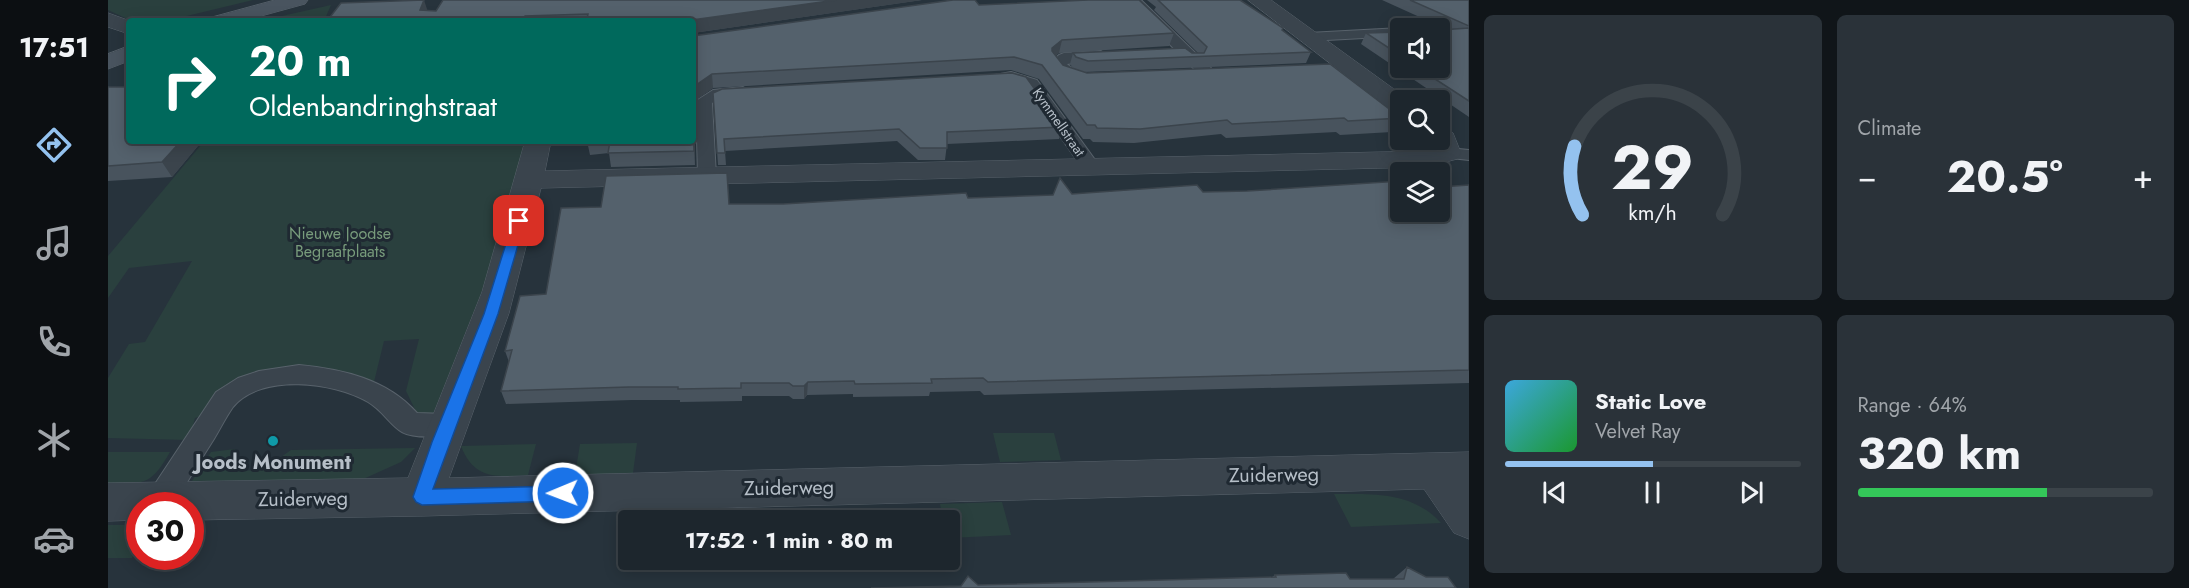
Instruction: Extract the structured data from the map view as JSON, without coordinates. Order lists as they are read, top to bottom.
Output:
{
  "streets": {
    "street": ["Kymmellstraat", "Zuiderweg"]
  },
  "parks": ["Nieuwe Joodse Begraafplaats"],
  "places": ["Joods Monument"],
  "page": {
    "tabs": "17:51",
    "tile": [
      "Climate",
      ["Range · 64%", "320 km"]
    ],
    "turn": ["20 m", "Oldenbandringhstraat"],
    "heat": ["−", "20.5°", "+"],
    "song": ["Static Love", "Velvet Ray"],
    "limit": "30",
    "trip": "17:52 · 1 min · 80 m",
    "gauge": ["29", "km/h"]
  }
}
